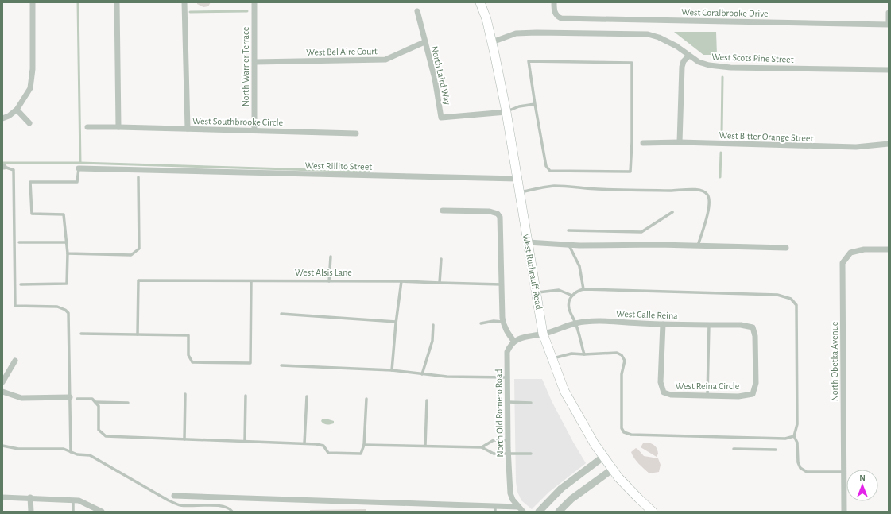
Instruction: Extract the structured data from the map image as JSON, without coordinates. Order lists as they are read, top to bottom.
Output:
{
  "streets": {
    "main road": ["West Ruthrauff Road"],
    "street": [
      "West Coralbrooke Drive",
      "West Bel Aire Court",
      "West Scots Pine Street",
      "North Warner Terrace",
      "North Laird Way",
      "West Southbrooke Circle",
      "West Bitter Orange Street",
      "West Rillito Street",
      "West Calle Reina",
      "North Obetka Avenue",
      "West Reina Circle",
      "North Old Romero Road"
    ],
    "lane": ["West Alsis Lane"]
  },
  "crossings": [
    ["West Bel Aire Court", "North Warner Terrace"],
    ["West Bel Aire Court", "North Laird Way"],
    ["West Scots Pine Street", "West Ruthrauff Road"],
    ["North Warner Terrace", "West Southbrooke Circle"],
    ["North Laird Way", "West Ruthrauff Road"],
    ["West Rillito Street", "West Ruthrauff Road"],
    ["West Ruthrauff Road", "West Calle Reina"],
    ["West Calle Reina", "West Reina Circle"]
  ],
  "north": "top"
}
